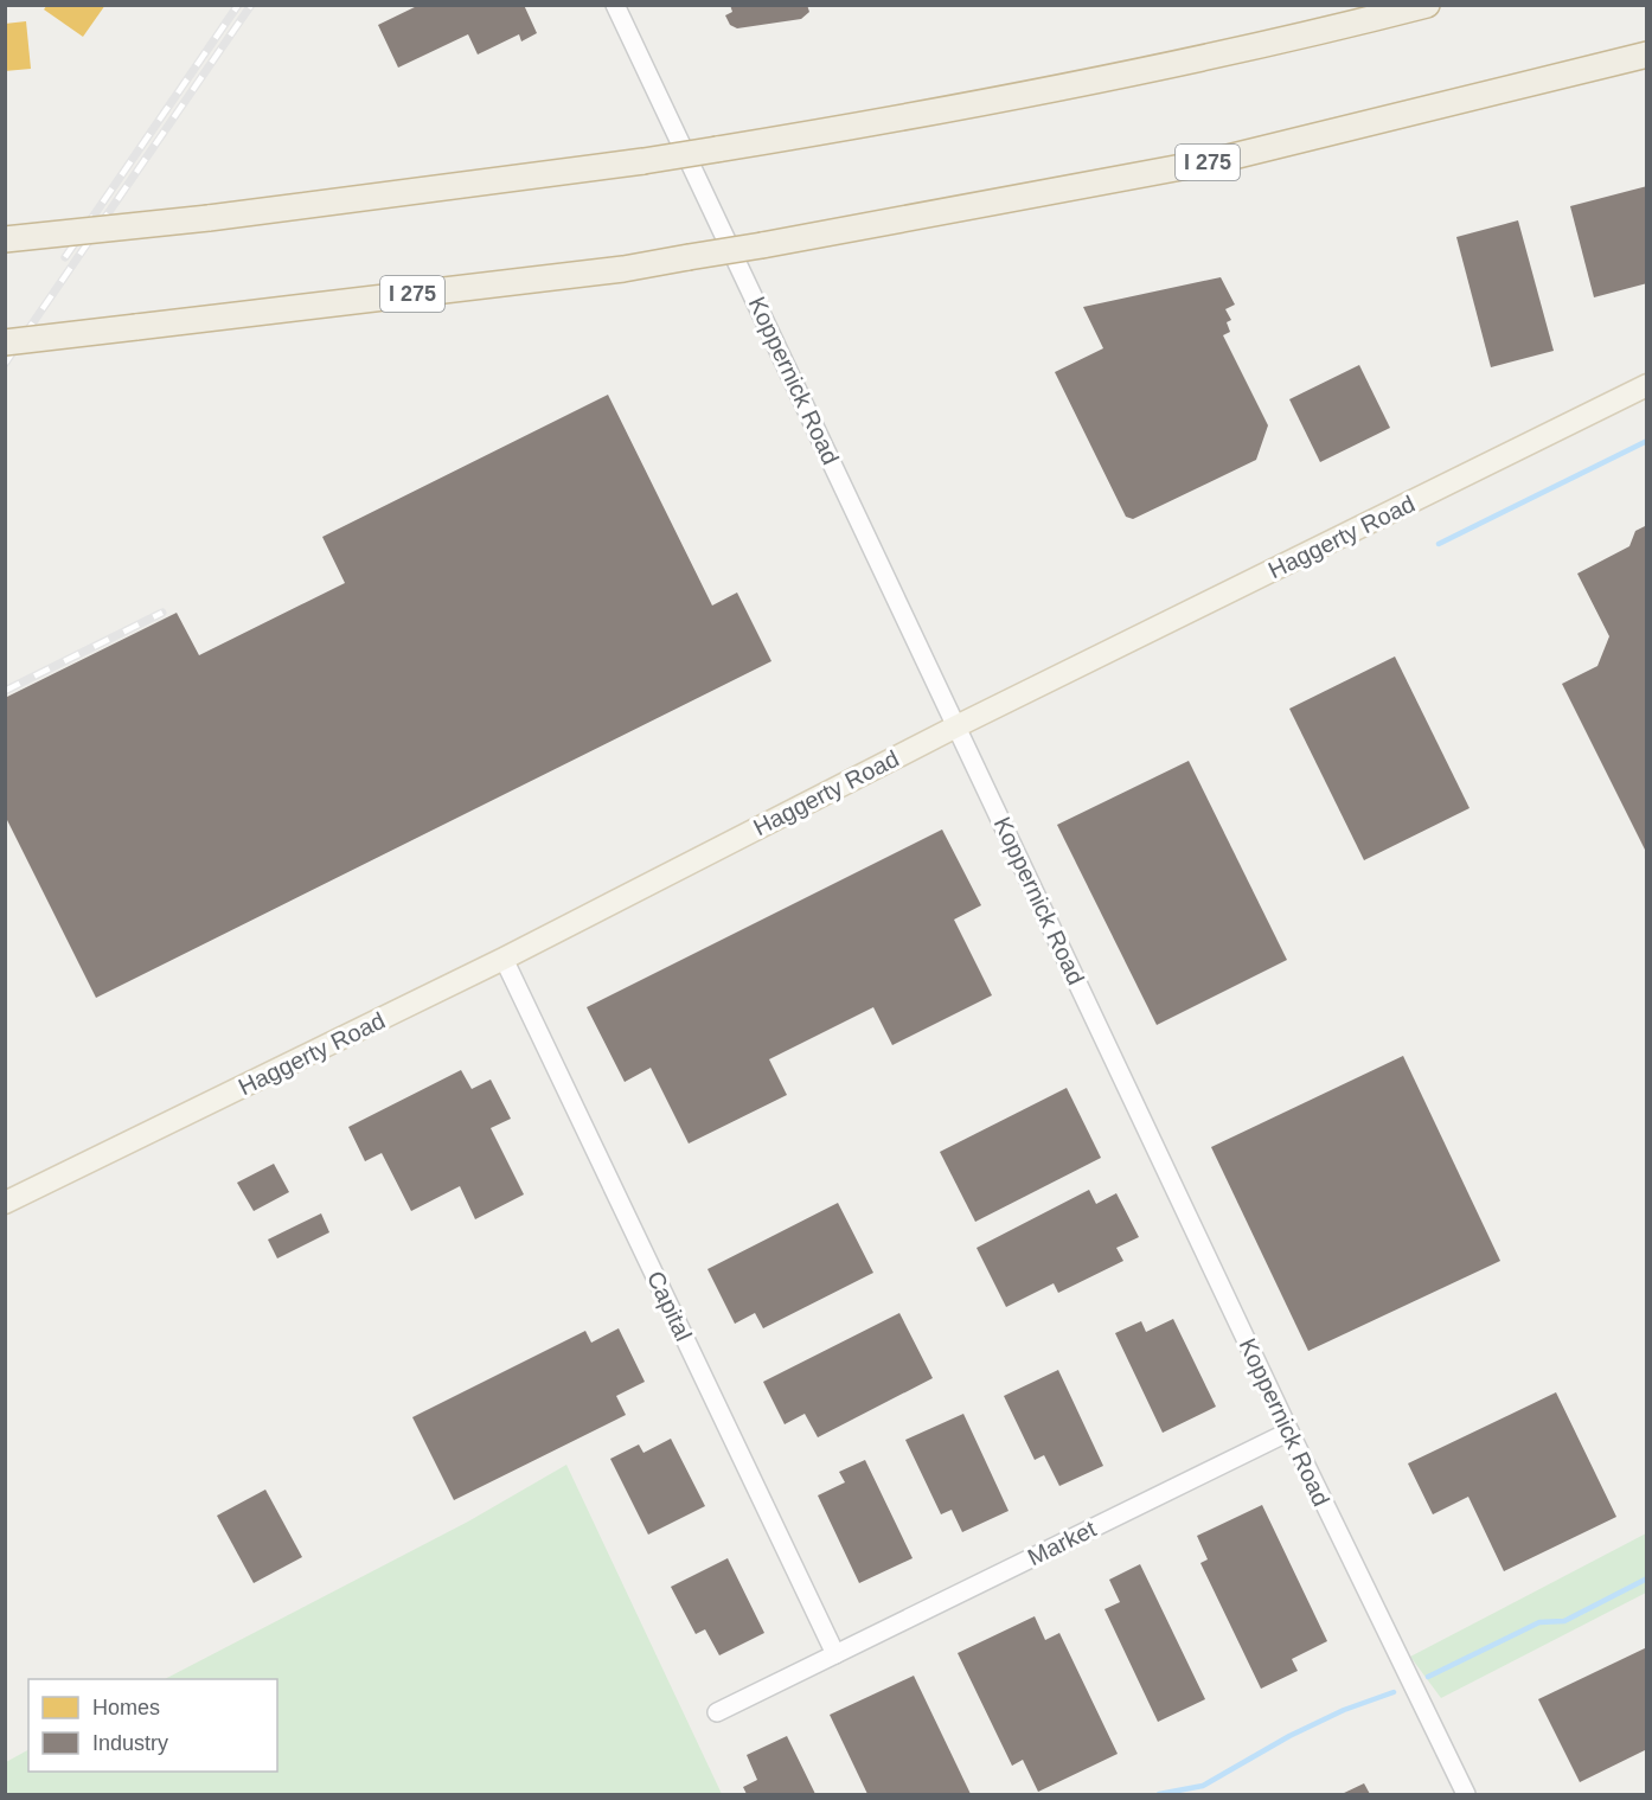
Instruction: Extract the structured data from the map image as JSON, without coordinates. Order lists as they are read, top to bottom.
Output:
{
  "streets": {
    "highway": ["I 275"],
    "main road": ["Haggerty Road"],
    "street": ["Koppernick Road", "Capital", "Market"]
  },
  "crossings": [
    ["Koppernick Road", "Haggerty Road"],
    ["Koppernick Road", "Market"],
    ["Haggerty Road", "Capital"],
    ["Capital", "Market"]
  ],
  "legend": ["Homes", "Industry"]
}
